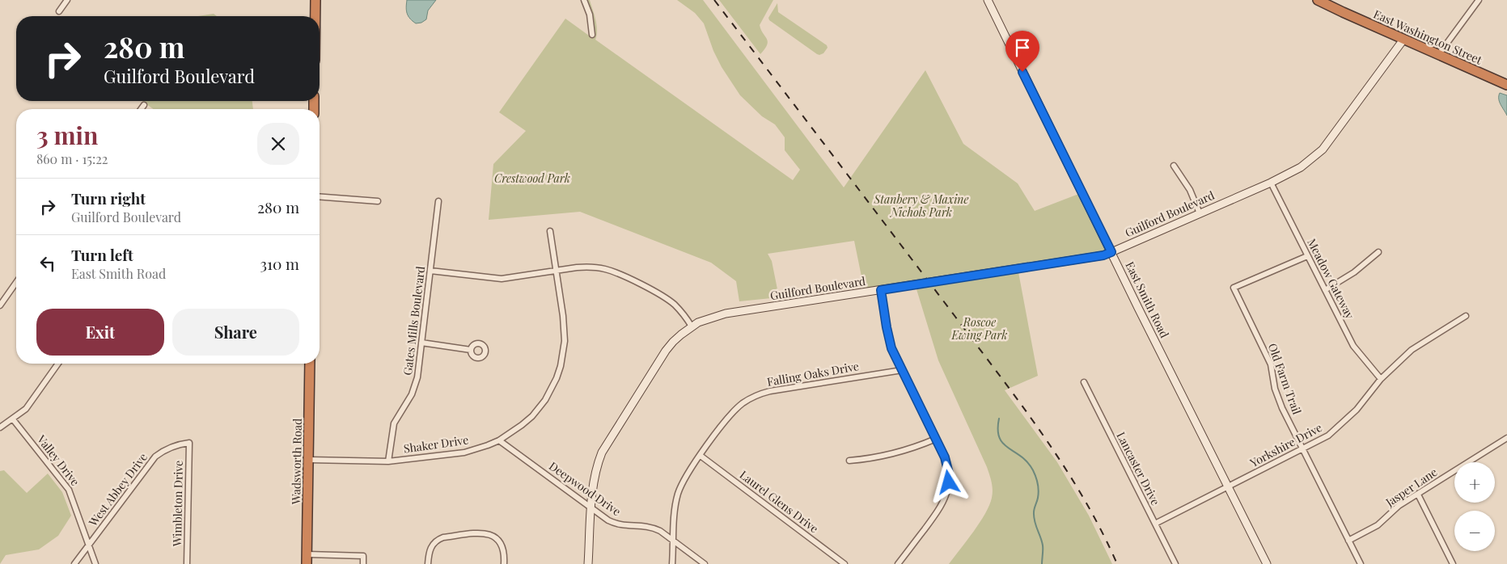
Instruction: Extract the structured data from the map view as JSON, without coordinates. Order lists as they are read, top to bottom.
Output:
{
  "streets": {
    "highway": ["East Washington Street", "Wadsworth Road"],
    "street": [
      "Guilford Boulevard",
      "Meadow Gateway",
      "East Smith Road",
      "Gates Mills Boulevard",
      "Falling Oaks Drive",
      "Old Farm Trail",
      "Shaker Drive",
      "Yorkshire Drive",
      "Valley Drive",
      "Lancaster Drive",
      "Jasper Lane",
      "Deepwood Drive",
      "West Abbey Drive",
      "Laurel Glens Drive",
      "Wimbleton Drive"
    ]
  },
  "crossings": [
    ["East Washington Street", "Guilford Boulevard"],
    ["Guilford Boulevard", "Meadow Gateway"],
    ["Guilford Boulevard", "East Smith Road"],
    ["Guilford Boulevard", "Deepwood Drive"],
    ["Meadow Gateway", "Old Farm Trail"],
    ["Meadow Gateway", "Yorkshire Drive"],
    ["East Smith Road", "Yorkshire Drive"],
    ["Gates Mills Boulevard", "Shaker Drive"],
    ["Falling Oaks Drive", "Deepwood Drive"],
    ["Falling Oaks Drive", "Laurel Glens Drive"],
    ["Old Farm Trail", "Yorkshire Drive"],
    ["Old Farm Trail", "Jasper Lane"],
    ["Shaker Drive", "Wadsworth Road"],
    ["Shaker Drive", "Deepwood Drive"],
    ["Yorkshire Drive", "Lancaster Drive"],
    ["Valley Drive", "West Abbey Drive"],
    ["West Abbey Drive", "Wimbleton Drive"]
  ],
  "parks": ["Crestwood Park", "Stanbery & Maxine Nichols Park", "Roscoe Ewing Park"],
  "page": {
    "turn": ["280 m", "Guilford Boulevard"],
    "heading": ["3 min", "860 m · 15:22"],
    "list": [
      {
        "name": "Turn right",
        "note": "Guilford Boulevard",
        "value": "280 m"
      },
      {
        "name": "Turn left",
        "note": "East Smith Road",
        "value": "310 m"
      }
    ],
    "buttons": ["Exit", "Share"],
    "map_buttons": ["+", "−"]
  }
}
